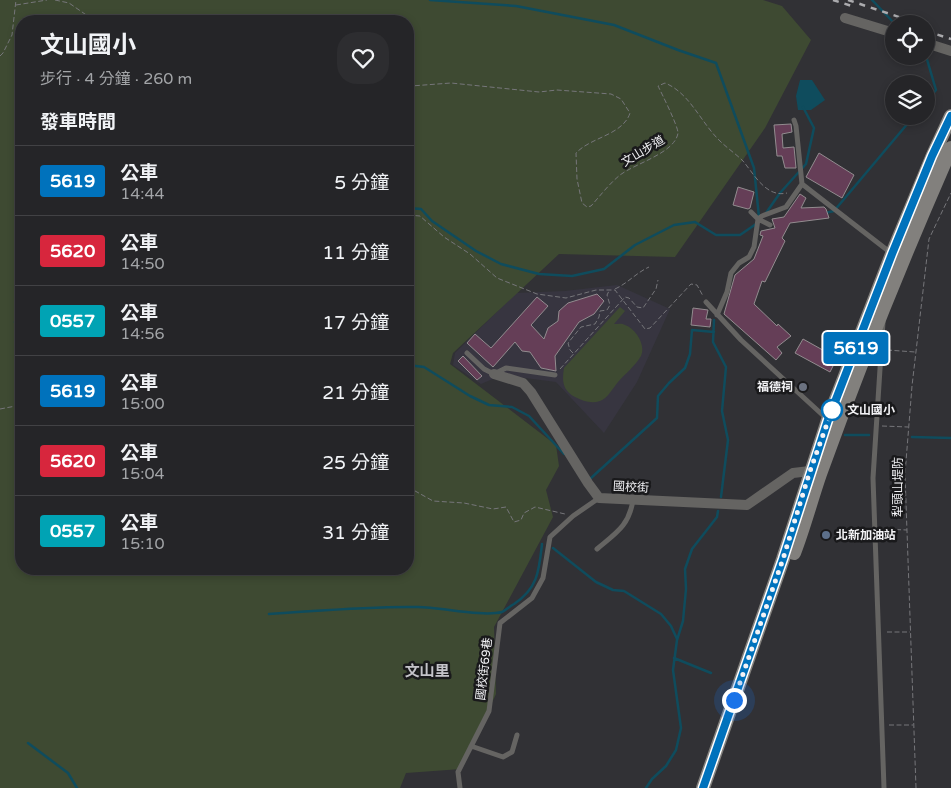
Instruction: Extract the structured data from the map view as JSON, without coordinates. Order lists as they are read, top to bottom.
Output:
{
  "streets": {
    "street": ["國校街"],
    "lane": ["國校街69巷"],
    "path": ["文山步道", "犁頭山堤防"]
  },
  "crossings": [
    ["國校街", "國校街69巷"]
  ],
  "districts": ["文山里"],
  "places": ["福德祠", "文山國小", "北新加油站"],
  "lines": ["bus line 5619"],
  "page": {
    "on_map": "5619",
    "heading": [
      ["文山國小", "步行 · 4 分鐘 · 260 m"],
      "發車時間"
    ],
    "list": [
      {
        "mark": "5619",
        "name": "公車",
        "note": "14:44",
        "value": "5 分鐘"
      },
      {
        "mark": "5620",
        "name": "公車",
        "note": "14:50",
        "value": "11 分鐘"
      },
      {
        "mark": "0557",
        "name": "公車",
        "note": "14:56",
        "value": "17 分鐘"
      },
      {
        "mark": "5619",
        "name": "公車",
        "note": "15:00",
        "value": "21 分鐘"
      },
      {
        "mark": "5620",
        "name": "公車",
        "note": "15:04",
        "value": "25 分鐘"
      },
      {
        "mark": "0557",
        "name": "公車",
        "note": "15:10",
        "value": "31 分鐘"
      }
    ]
  }
}
